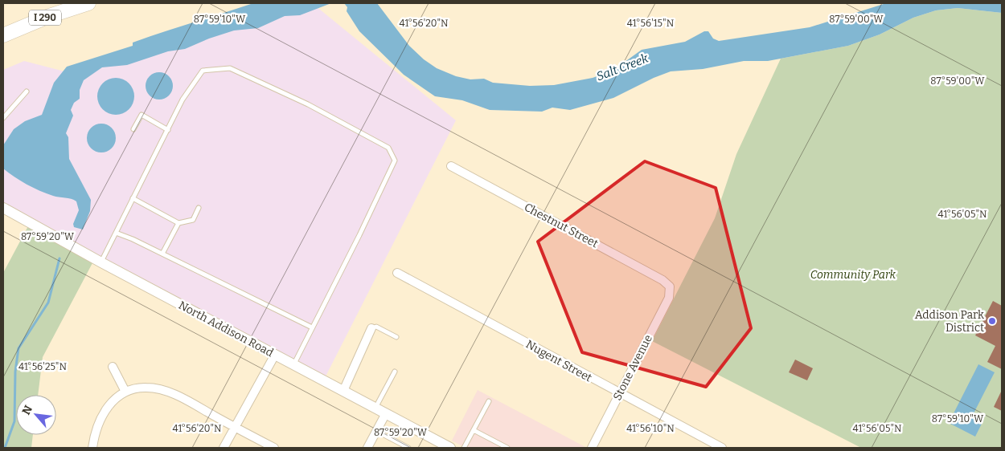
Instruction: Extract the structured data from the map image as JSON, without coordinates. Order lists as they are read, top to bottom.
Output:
{
  "streets": {
    "highway": ["I 290"],
    "street": [
      "Chestnut Street",
      "North Addison Road",
      "Nugent Street",
      "Stone Avenue"
    ]
  },
  "crossings": [
    ["Chestnut Street", "Stone Avenue"],
    ["Nugent Street", "Stone Avenue"]
  ],
  "water": ["Salt Creek"],
  "parks": ["Community Park"],
  "places": ["Addison Park District"],
  "north": "top left",
  "coordinates": [
    "87°59'10\"W",
    "87°59'00\"W",
    "41°56'20\"N",
    "41°56'15\"N",
    "41°56'05\"N",
    "87°59'20\"W",
    "41°56'25\"N",
    "41°56'10\"N"
  ]
}
